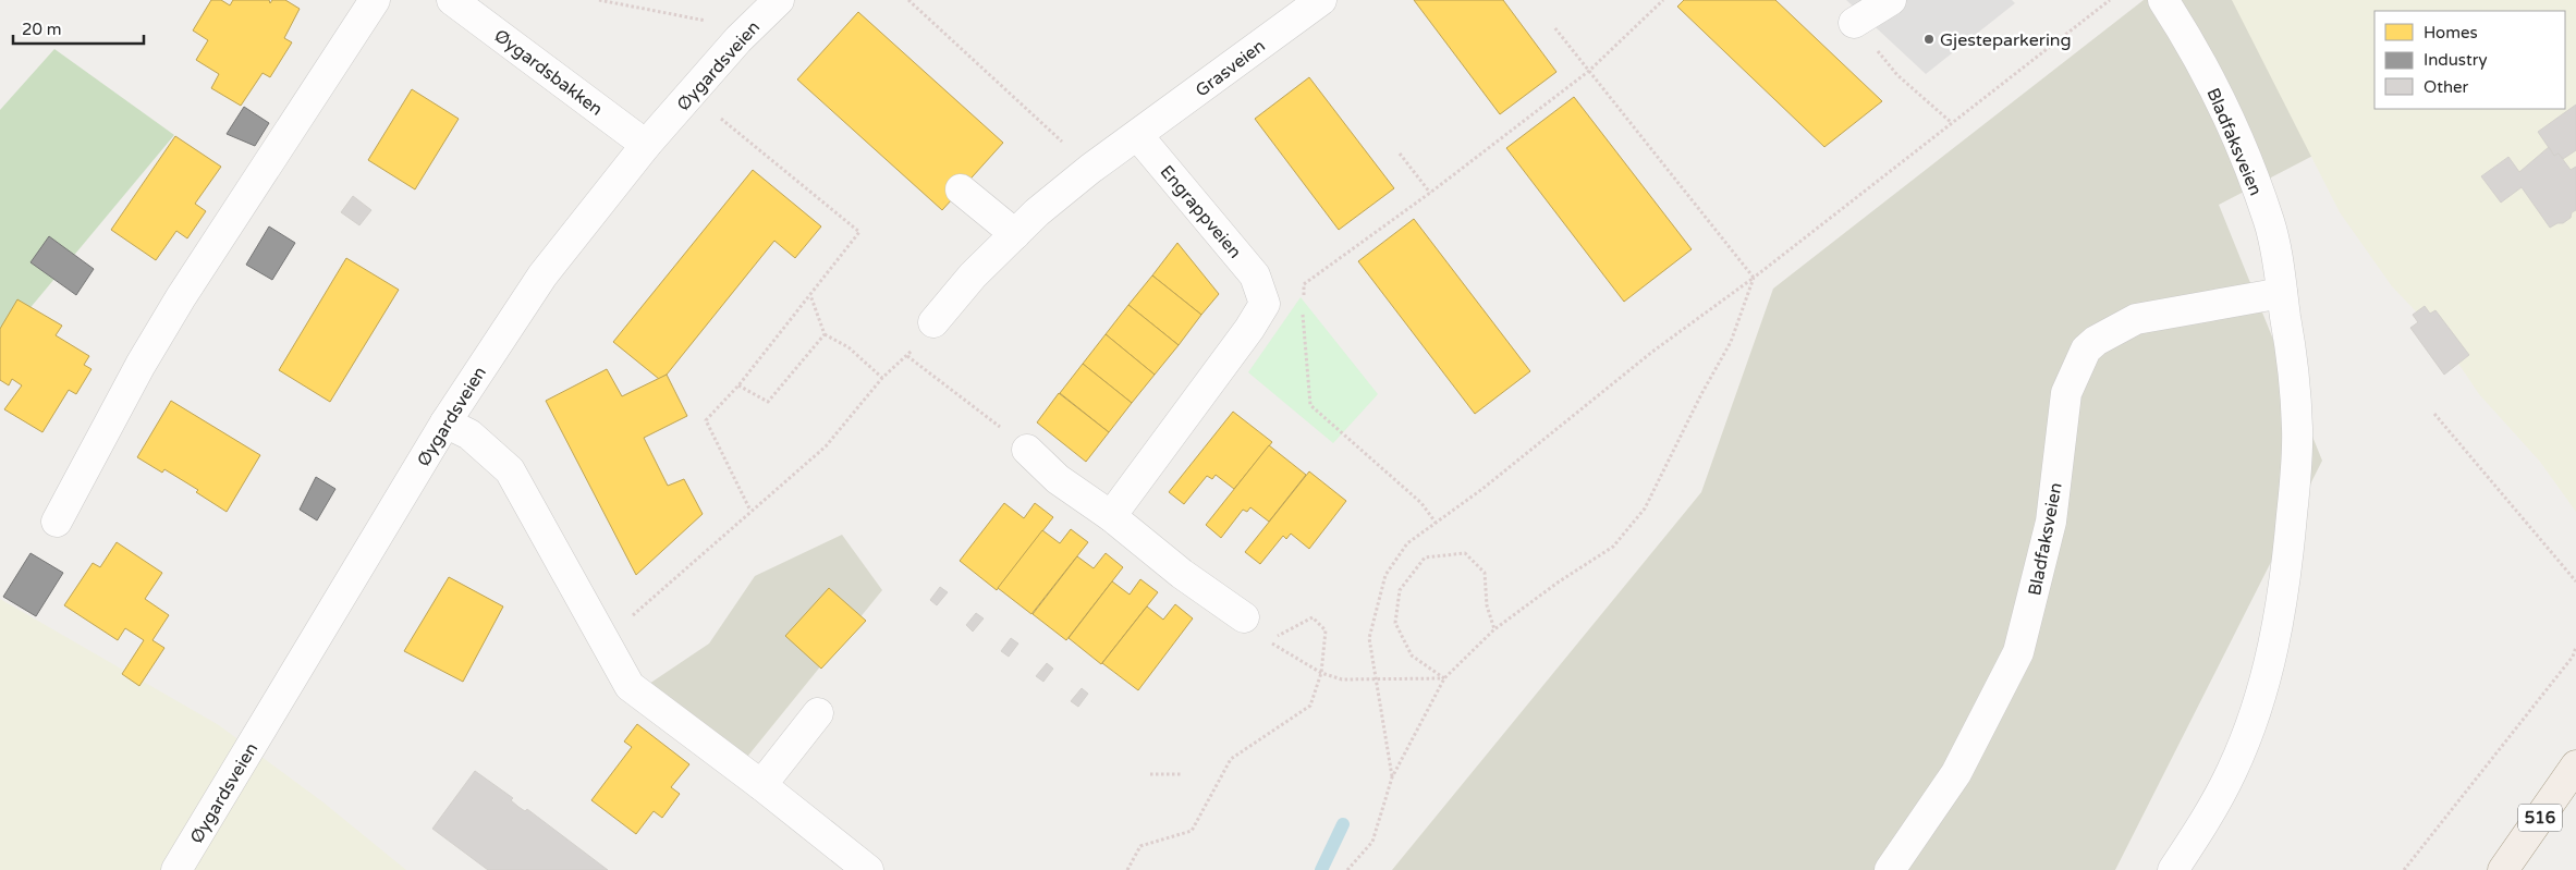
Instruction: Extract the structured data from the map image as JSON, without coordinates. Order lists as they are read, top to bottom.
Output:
{
  "streets": {
    "main road": ["516"],
    "street": [
      "Øygardsveien",
      "Grasveien",
      "Øygardsbakken",
      "Bladfaksveien",
      "Engrappveien"
    ]
  },
  "crossings": [
    ["Øygardsveien", "Øygardsbakken"],
    ["Grasveien", "Engrappveien"]
  ],
  "places": ["Gjesteparkering"],
  "legend": ["Homes", "Industry", "Other"],
  "scale_bar": "20 m"
}
